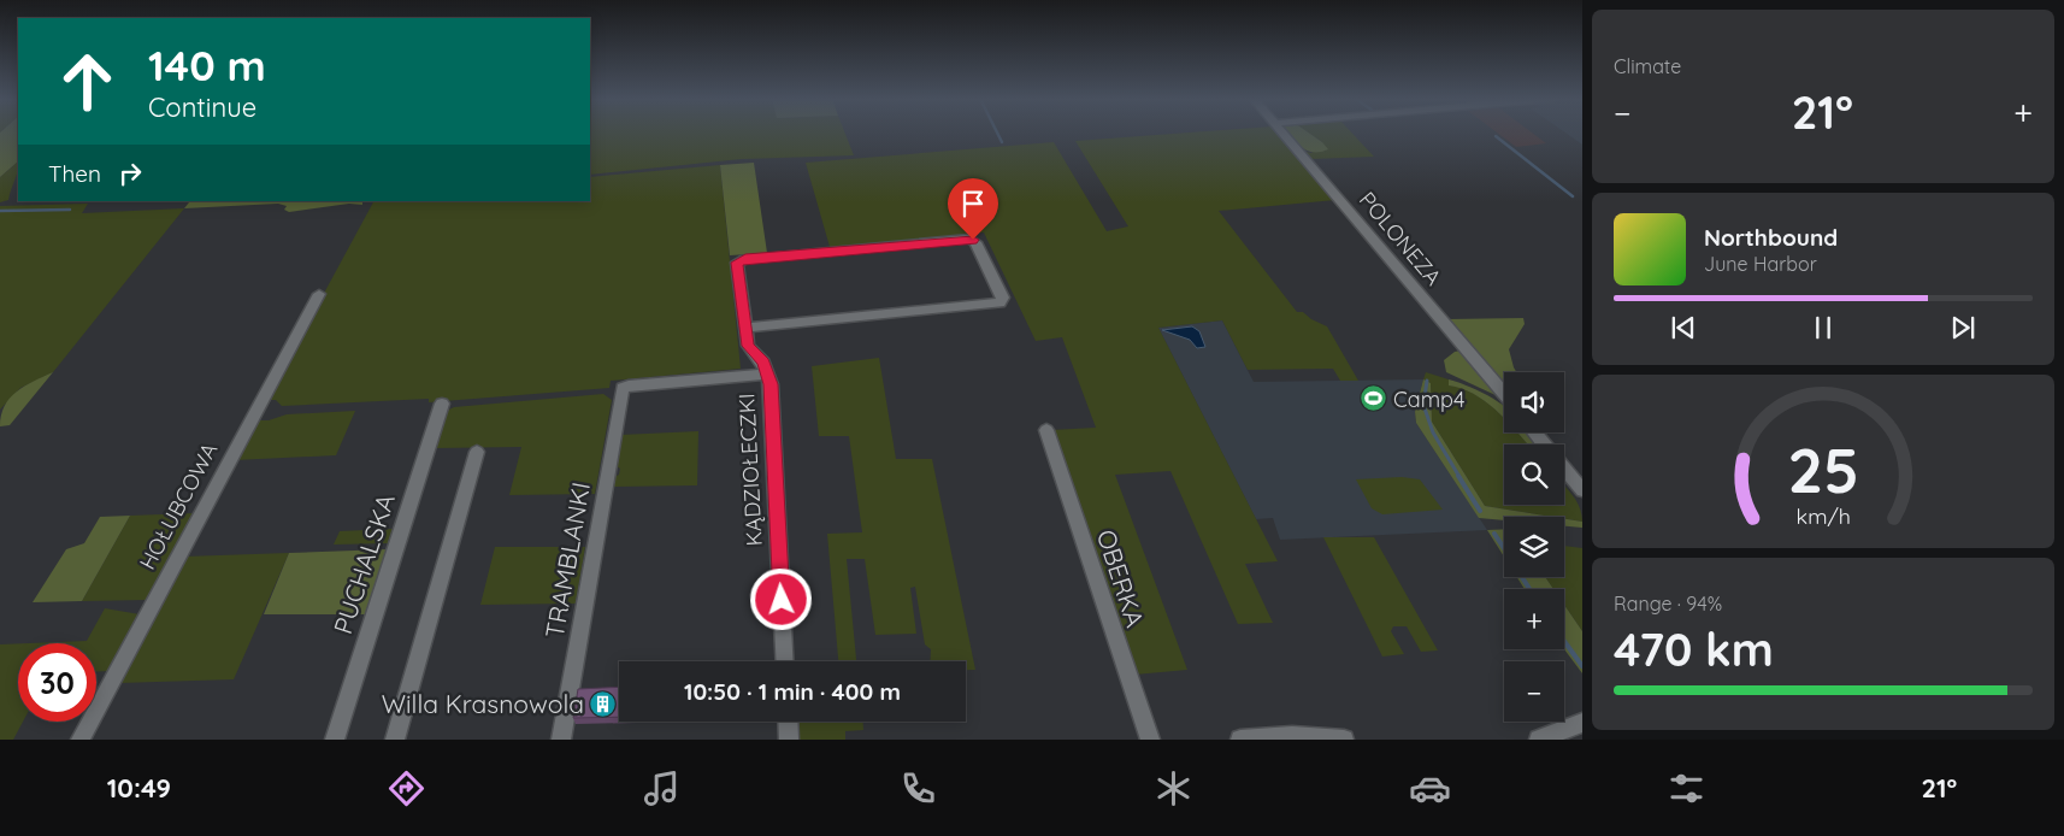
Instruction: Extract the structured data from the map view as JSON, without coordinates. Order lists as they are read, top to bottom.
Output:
{
  "streets": {
    "street": [
      "POLONEZA",
      "KĄDZIOŁECZKI",
      "HOŁUBCOWA",
      "TRAMBLANKI",
      "PUCHALSKA",
      "OBERKA"
    ]
  },
  "crossings": [
    ["KĄDZIOŁECZKI", "TRAMBLANKI"]
  ],
  "places": {
    "sports": ["Camp4"],
    "building": ["Willa Krasnowola"]
  },
  "page": {
    "tile": [
      "Climate",
      ["Range · 94%", "470 km"]
    ],
    "turn": ["140 m", "Continue"],
    "heat": ["−", "21°", "+"],
    "then": "Then",
    "song": ["Northbound", "June Harbor"],
    "map_buttons": ["+", "−"],
    "limit": "30",
    "trip": "10:50 · 1 min · 400 m",
    "tabs": ["10:49", "21°"],
    "gauge": ["25", "km/h"]
  }
}
